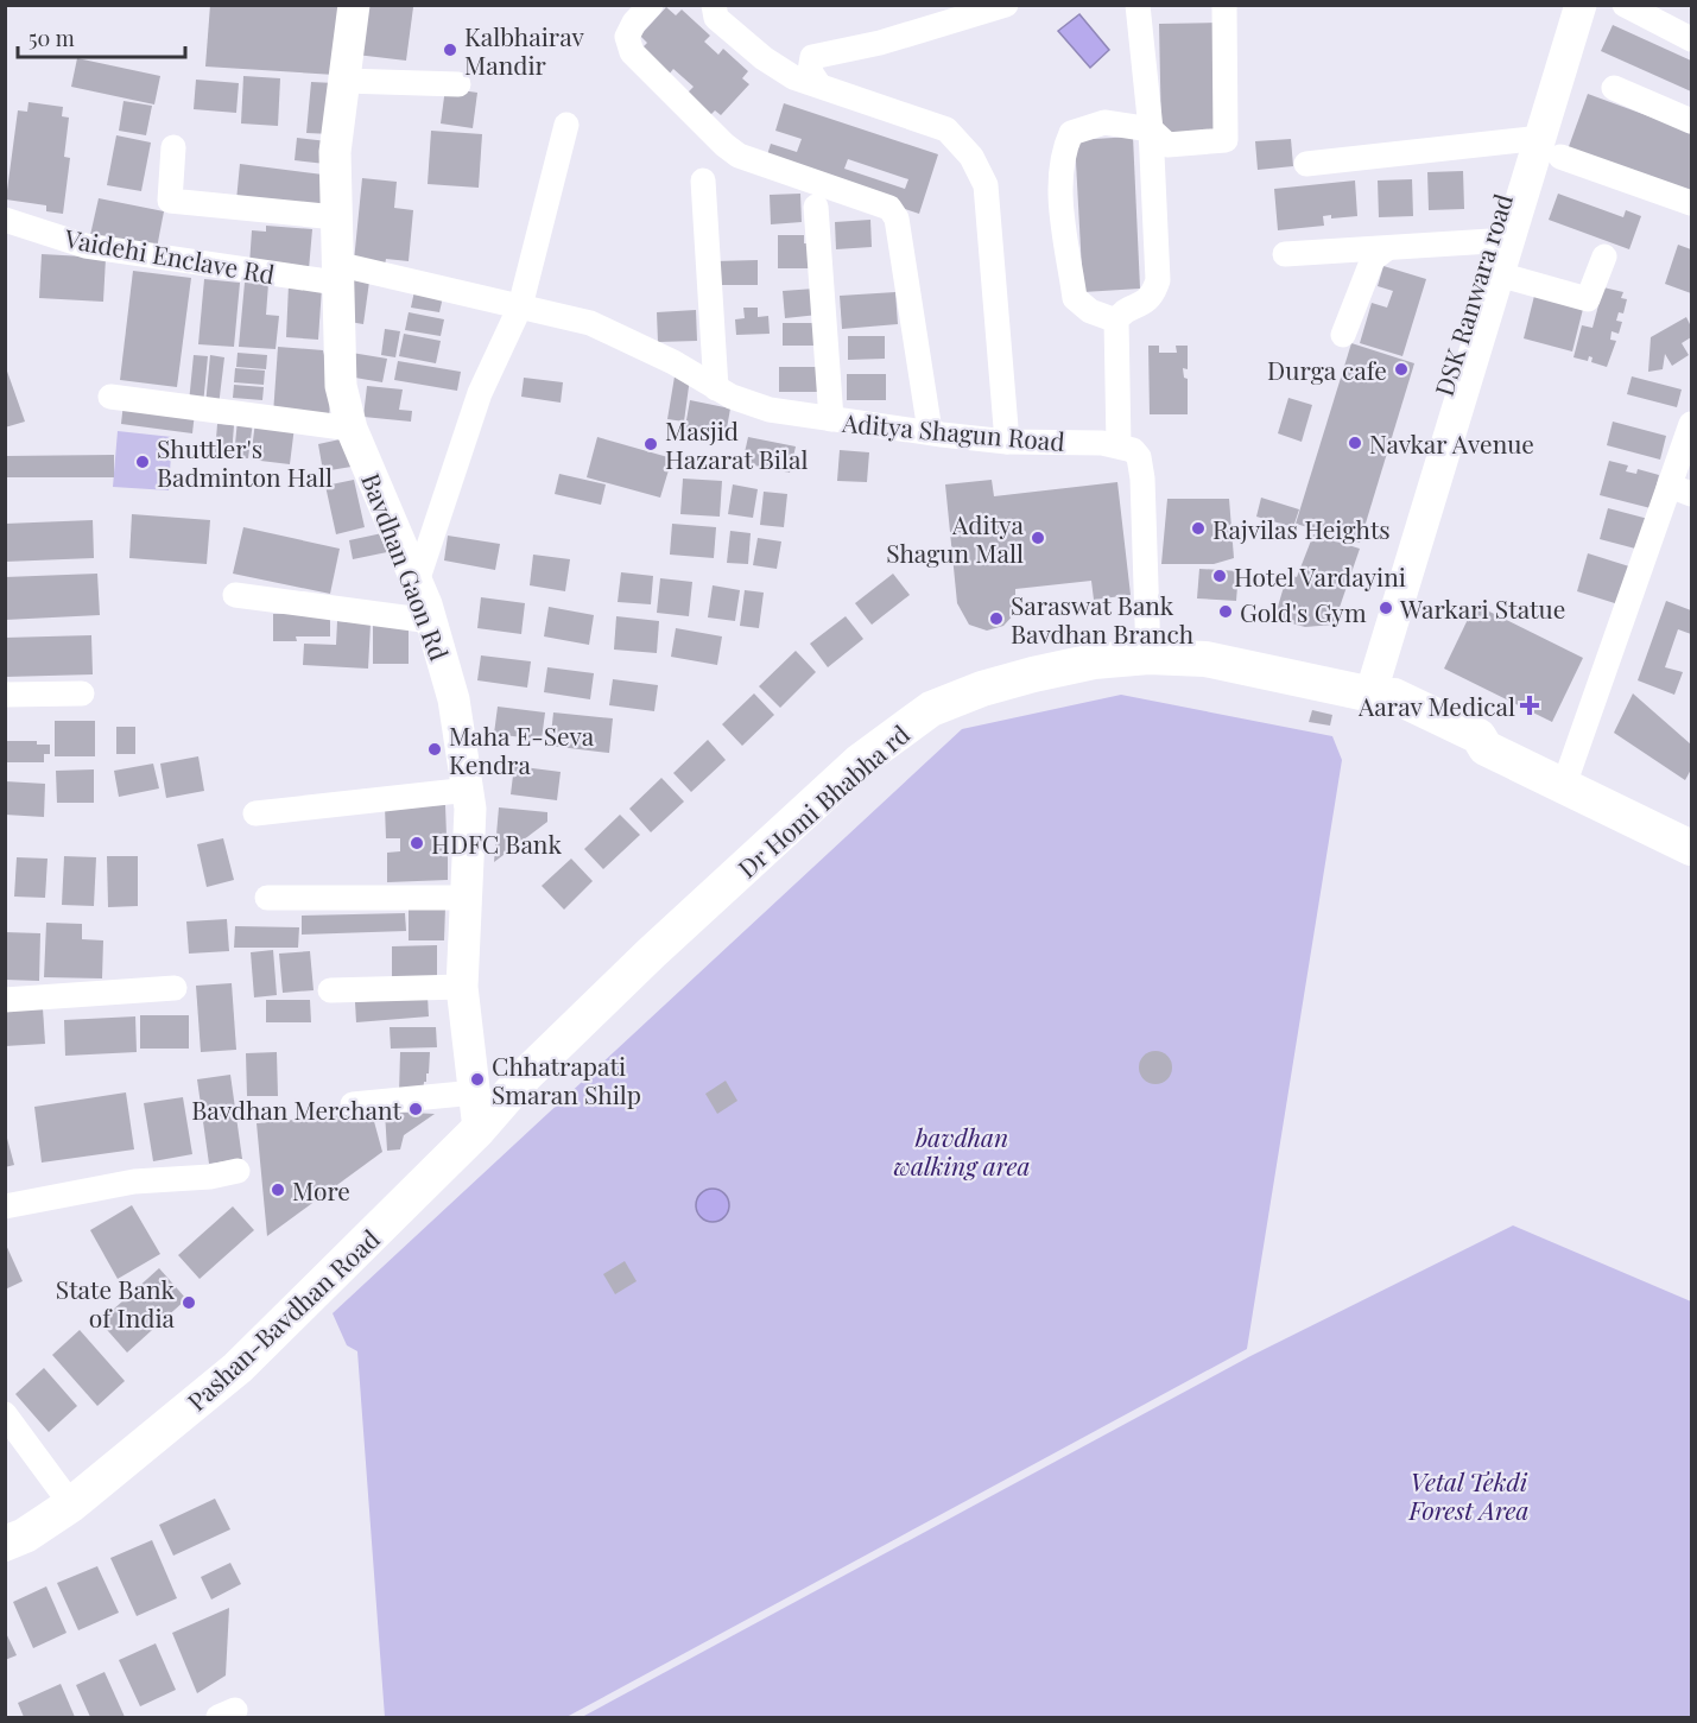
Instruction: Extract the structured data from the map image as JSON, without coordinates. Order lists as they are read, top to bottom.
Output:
{
  "streets": {
    "main road": ["Dr Homi Bhabha rd", "Pashan-Bavdhan Road"],
    "street": [
      "Vaidehi Enclave Rd",
      "DSK Ranwara road",
      "Aditya Shagun Road",
      "Bavdhan Gaon Rd"
    ]
  },
  "crossings": [
    ["Vaidehi Enclave Rd", "Aditya Shagun Road"],
    ["Vaidehi Enclave Rd", "Bavdhan Gaon Rd"],
    ["DSK Ranwara road", "Dr Homi Bhabha rd"],
    ["Aditya Shagun Road", "Bavdhan Gaon Rd"],
    ["Bavdhan Gaon Rd", "Dr Homi Bhabha rd"],
    ["Bavdhan Gaon Rd", "Pashan-Bavdhan Road"],
    ["Dr Homi Bhabha rd", "Pashan-Bavdhan Road"]
  ],
  "parks": ["bavdhan walking area", "Vetal Tekdi Forest Area"],
  "places": {
    "other": [
      "Kalbhairav Mandir",
      "Durga cafe",
      "Navkar Avenue",
      "Masjid Hazarat Bilal",
      "Shuttler's Badminton Hall",
      "Rajvilas Heights",
      "Aditya Shagun Mall",
      "Hotel Vardayini",
      "Warkari Statue",
      "Gold's Gym",
      "Saraswat Bank Bavdhan Branch",
      "Maha E-Seva Kendra",
      "HDFC Bank",
      "Chhatrapati Smaran Shilp",
      "Bavdhan Merchant",
      "More",
      "State Bank of India"
    ],
    "health": ["Aarav Medical"]
  },
  "scale_bar": "50 m"
}
